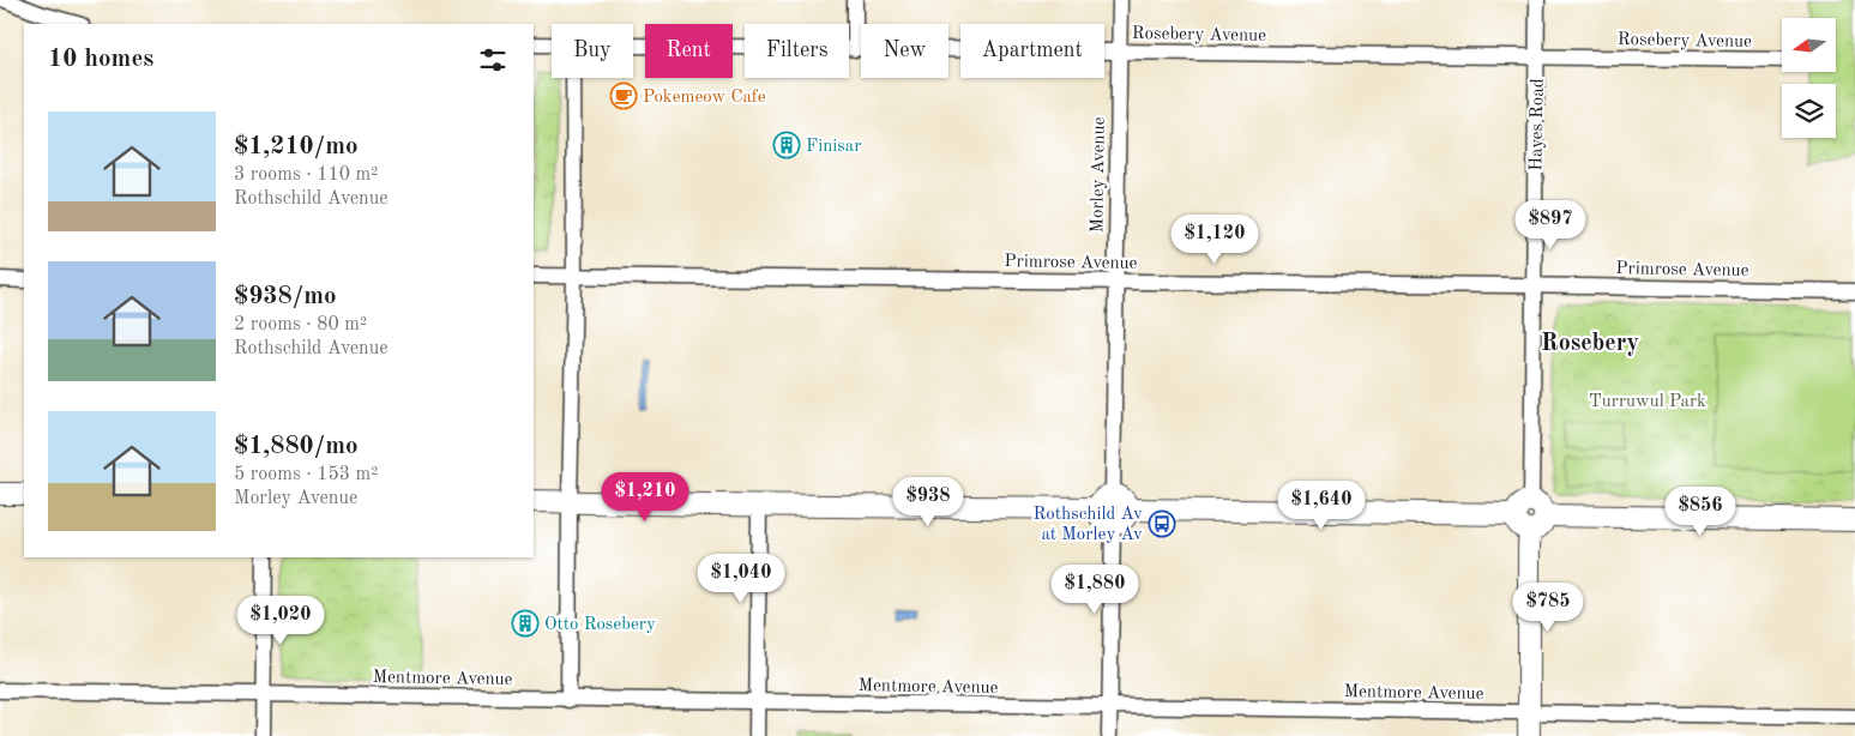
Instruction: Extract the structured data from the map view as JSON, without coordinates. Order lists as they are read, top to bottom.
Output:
{
  "streets": {
    "street": [
      "Rosebery Avenue",
      "Hayes Road",
      "Morley Avenue",
      "Primrose Avenue",
      "Mentmore Avenue"
    ]
  },
  "crossings": [
    ["Rosebery Avenue", "Hayes Road"],
    ["Rosebery Avenue", "Morley Avenue"],
    ["Hayes Road", "Primrose Avenue"],
    ["Hayes Road", "Mentmore Avenue"],
    ["Morley Avenue", "Primrose Avenue"],
    ["Morley Avenue", "Mentmore Avenue"]
  ],
  "districts": ["Rosebery"],
  "parks": ["Turruwul Park"],
  "places": {
    "cafe": ["Pokemeow Cafe"],
    "building": ["Finisar", "Otto Rosebery"],
    "bus stop": ["Rothschild Av at Morley Av"]
  },
  "north": "left",
  "page": {
    "chip": [
      "Buy",
      "Rent",
      "Filters",
      "New",
      "Apartment"
    ],
    "heading": "10 homes",
    "list": [
      {
        "name": "$1,210/mo",
        "note": "3 rooms · 110 m² · Rothschild Avenue"
      },
      {
        "name": "$938/mo",
        "note": "2 rooms · 80 m² · Rothschild Avenue"
      },
      {
        "name": "$1,880/mo",
        "note": "5 rooms · 153 m² · Morley Avenue"
      }
    ],
    "price": [
      "$897",
      "$1,120",
      "$1,210",
      "$938",
      "$1,640",
      "$856",
      "$1,040",
      "$1,880",
      "$785",
      "$1,020"
    ]
  }
}
